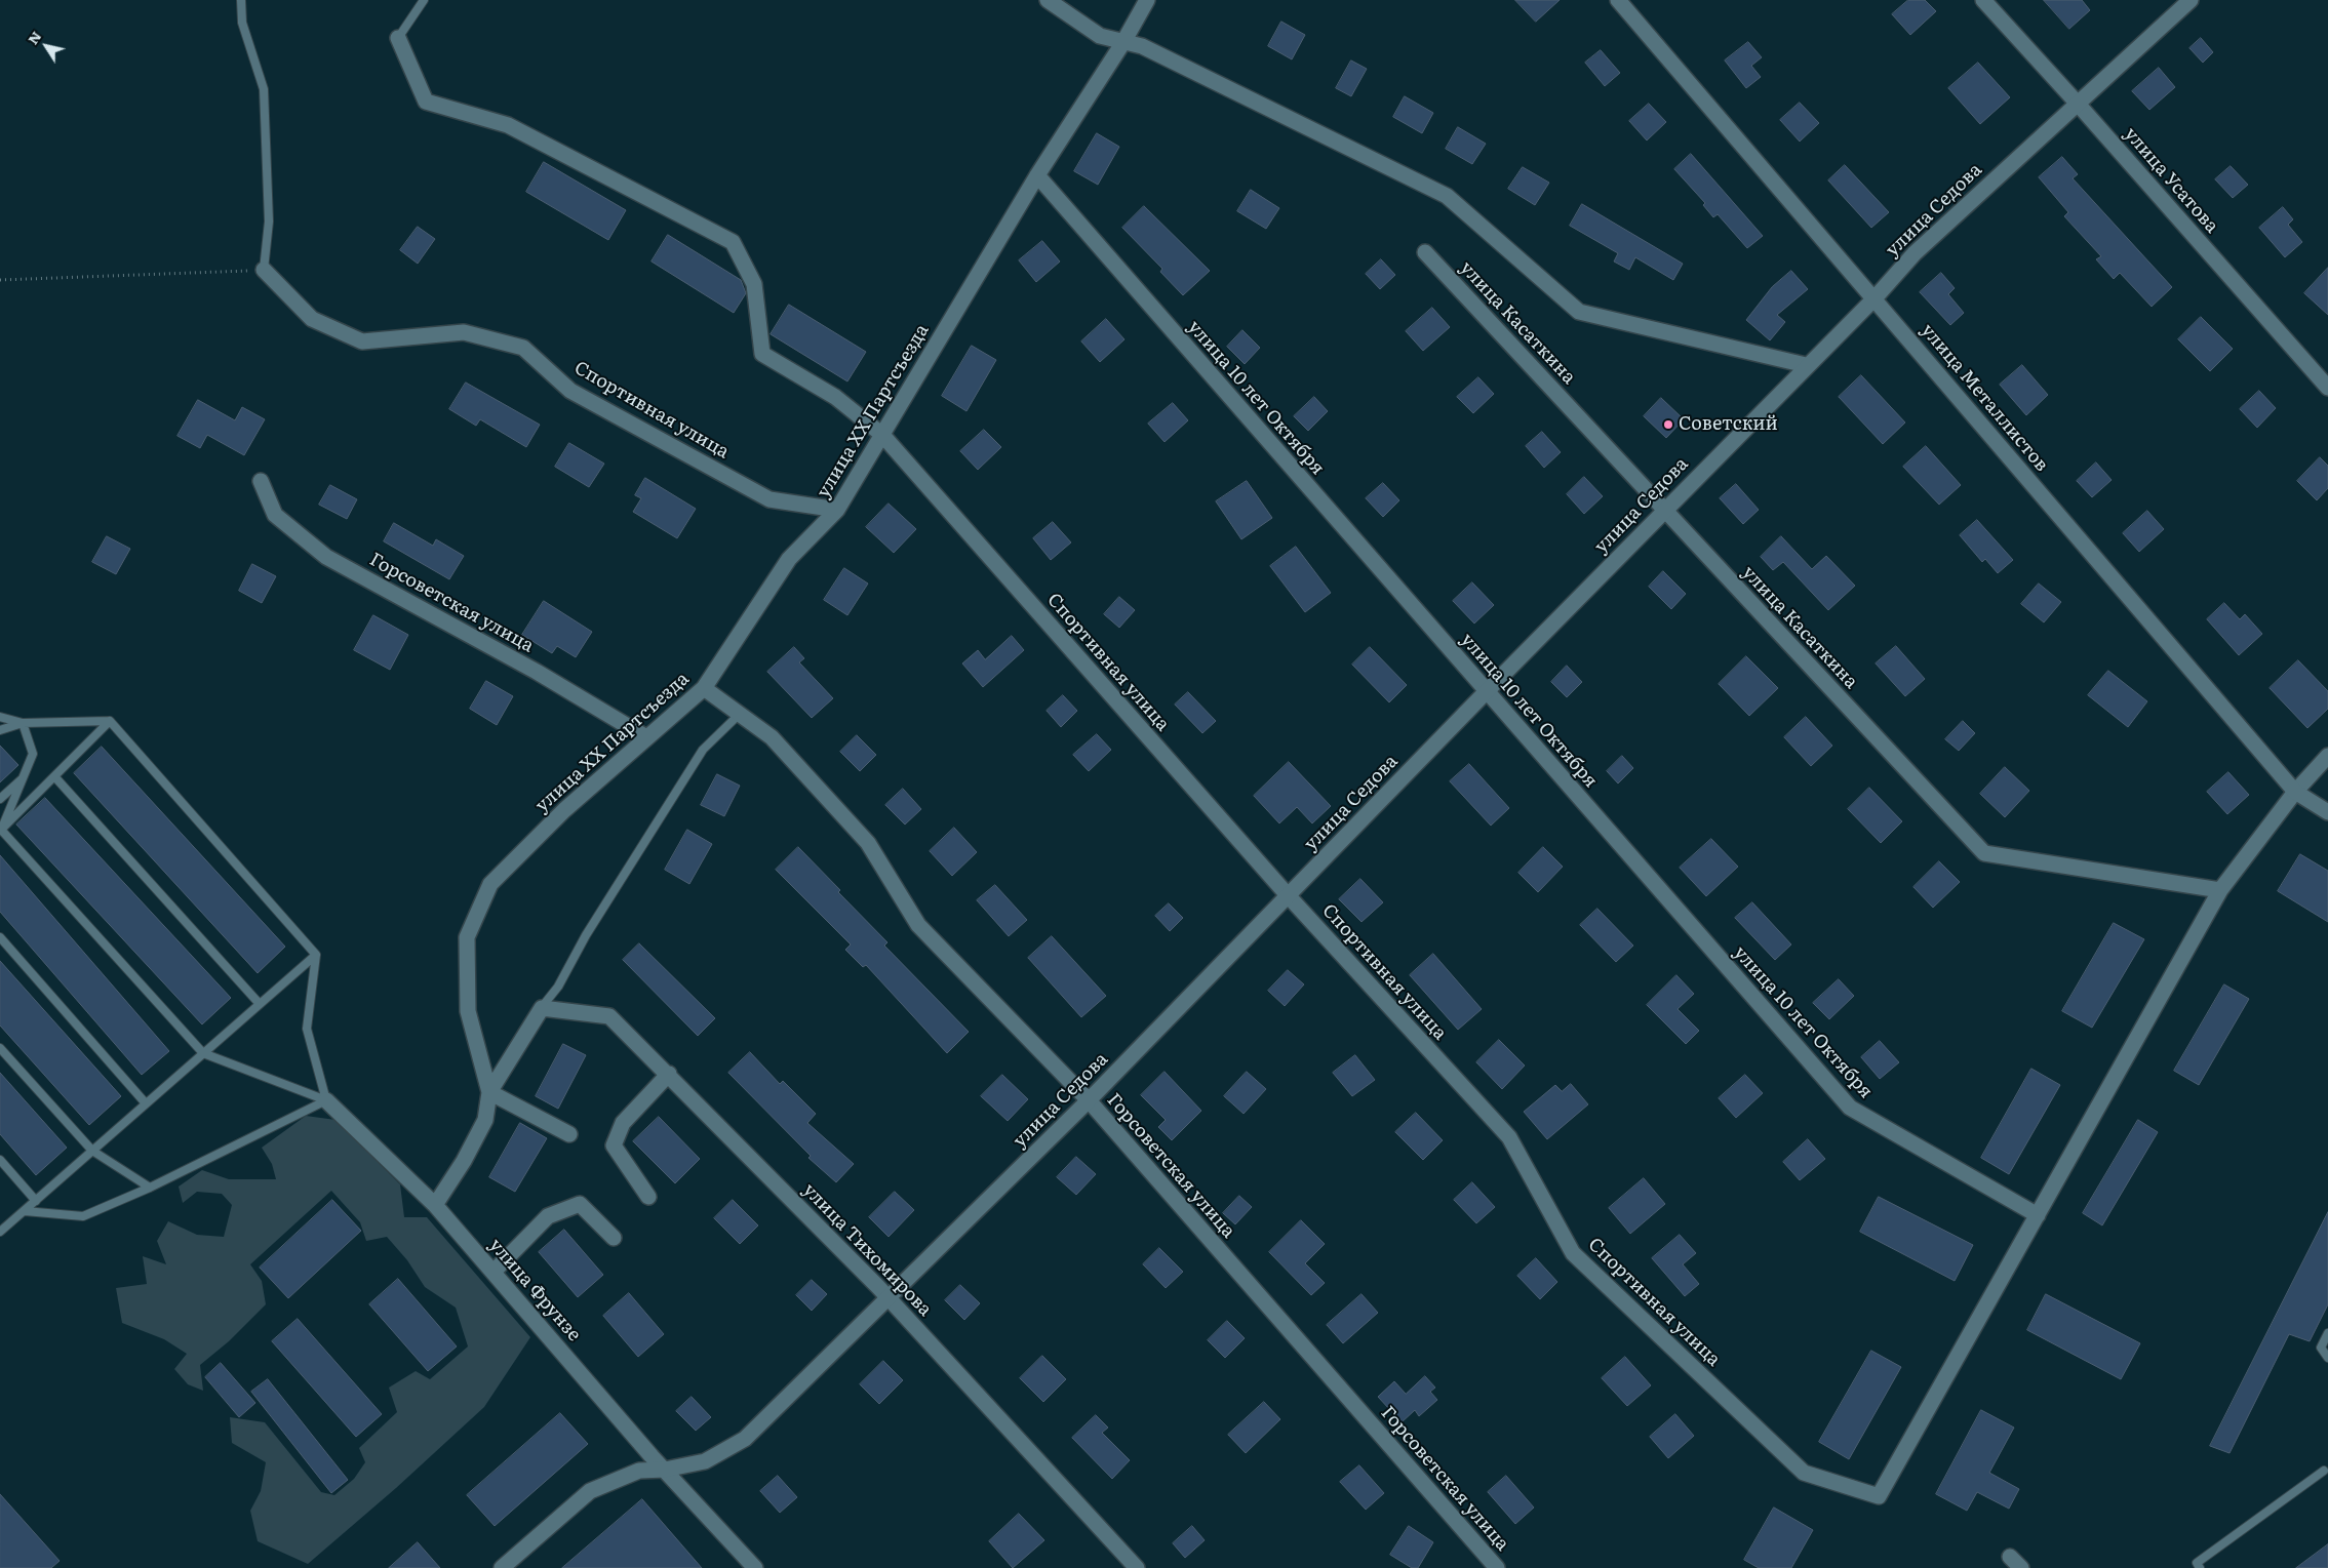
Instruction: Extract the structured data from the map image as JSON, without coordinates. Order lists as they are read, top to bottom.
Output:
{
  "streets": {
    "street": [
      "улица Усатова",
      "улица Седова",
      "улица Касаткина",
      "улица 10 лет Октября",
      "улица Металлистов",
      "Спортивная улица",
      "улица XX Партсъезда",
      "Горсоветская улица",
      "улица Тихомирова",
      "улица Фрунзе"
    ]
  },
  "crossings": [
    ["улица Усатова", "улица Седова"],
    ["улица Седова", "улица Касаткина"],
    ["улица Седова", "улица 10 лет Октября"],
    ["улица Седова", "улица Металлистов"],
    ["улица Седова", "Спортивная улица"],
    ["улица Седова", "Горсоветская улица"],
    ["улица Седова", "улица Тихомирова"],
    ["улица Седова", "улица Фрунзе"],
    ["улица 10 лет Октября", "Спортивная улица"],
    ["улица 10 лет Октября", "улица XX Партсъезда"],
    ["Спортивная улица", "улица XX Партсъезда"],
    ["улица XX Партсъезда", "Горсоветская улица"]
  ],
  "places": ["Советский"],
  "north": "top left"
}
